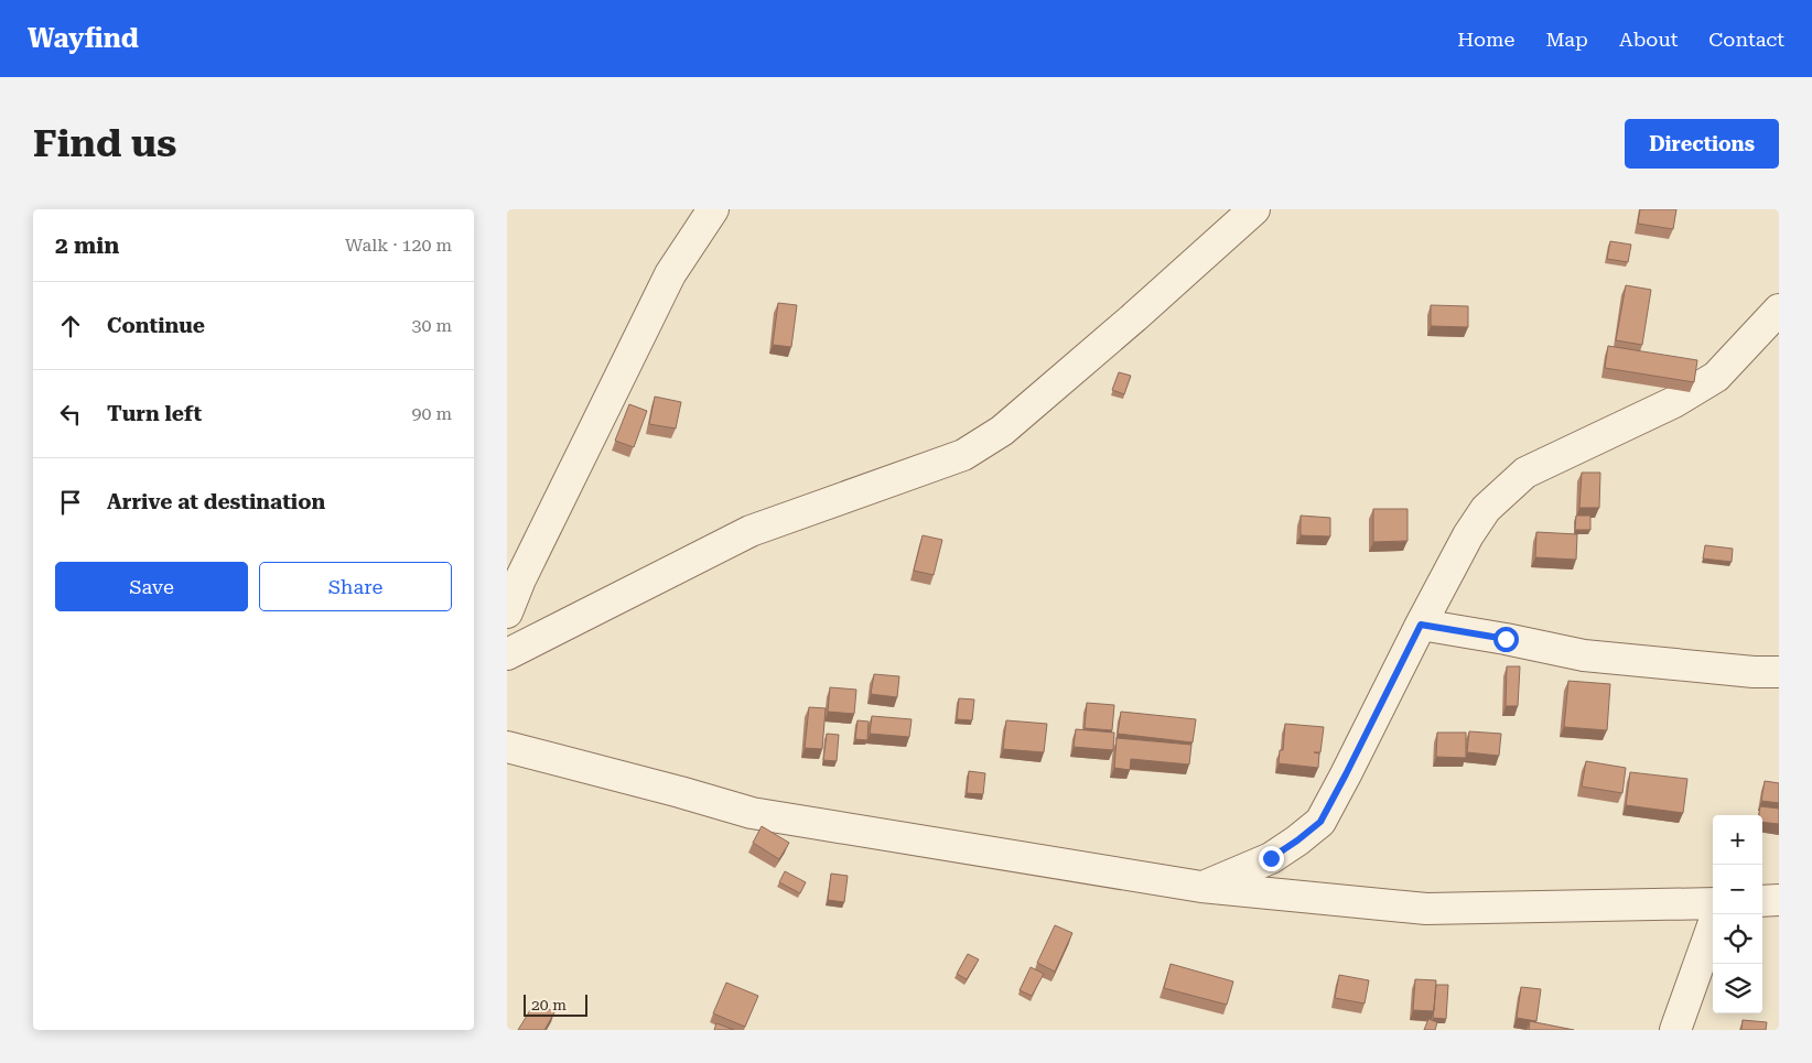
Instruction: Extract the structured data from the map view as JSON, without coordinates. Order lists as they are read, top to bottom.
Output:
{
  "scale_bar": "20 m",
  "page": {
    "header": "Wayfind",
    "nav": [
      "Home",
      "Map",
      "About",
      "Contact"
    ],
    "buttons": [
      "Directions",
      ["Save", "Share"]
    ],
    "title": "Find us",
    "heading": ["2 min", "Walk · 120 m"],
    "list": [
      ["Continue", "30 m"],
      ["Turn left", "90 m"],
      "Arrive at destination"
    ],
    "map_buttons": ["+", "−"],
    "scale": "20 m"
  }
}
